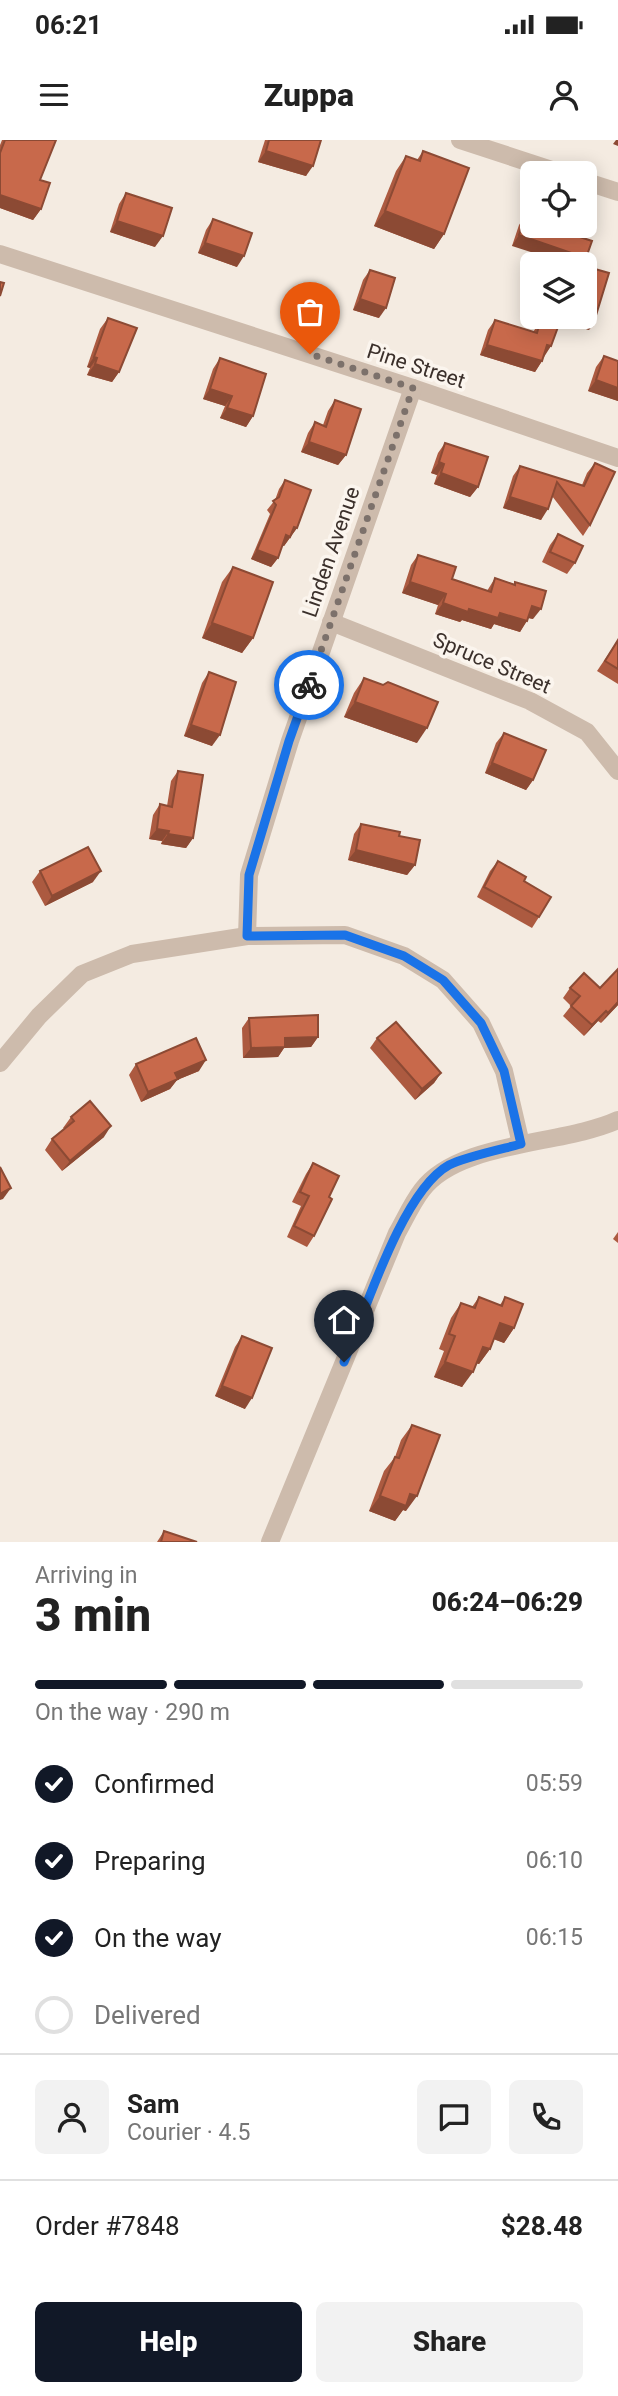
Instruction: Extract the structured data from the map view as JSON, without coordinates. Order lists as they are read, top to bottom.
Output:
{
  "streets": {
    "street": ["Pine Street", "Linden Avenue", "Spruce Street"]
  },
  "crossings": [
    ["Pine Street", "Linden Avenue"],
    ["Linden Avenue", "Spruce Street"]
  ],
  "page": {
    "status": "06:21",
    "header": "Zuppa",
    "heading": ["3 min", "Arriving in", "06:24–06:29"],
    "panel": [
      "Sam",
      "Courier · 4.5",
      "Order #7848",
      "$28.48"
    ],
    "bar": "On the way · 290 m",
    "list": [
      ["Confirmed", "05:59"],
      ["Preparing", "06:10"],
      ["On the way", "06:15"],
      "Delivered"
    ],
    "buttons": ["Help", "Share"]
  }
}
